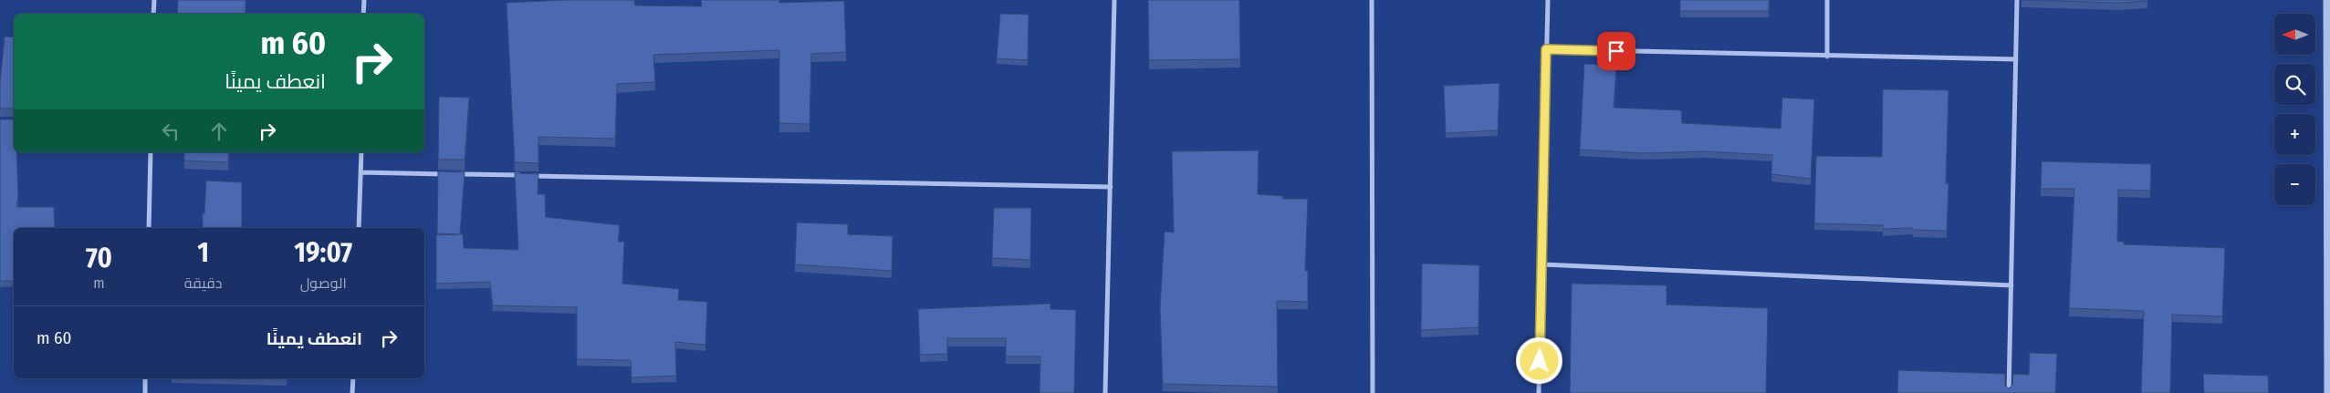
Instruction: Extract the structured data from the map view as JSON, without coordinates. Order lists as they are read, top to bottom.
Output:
{
  "north": "left",
  "page": {
    "map_buttons": ["+", "−"],
    "turn": ["60 m", "انعطف يمينًا"],
    "eta": [
      "19:07",
      "الوصول",
      "1",
      "دقيقة",
      "70",
      "m"
    ],
    "list": [
      {
        "name": "انعطف يمينًا",
        "value": "60 m"
      }
    ]
  }
}
